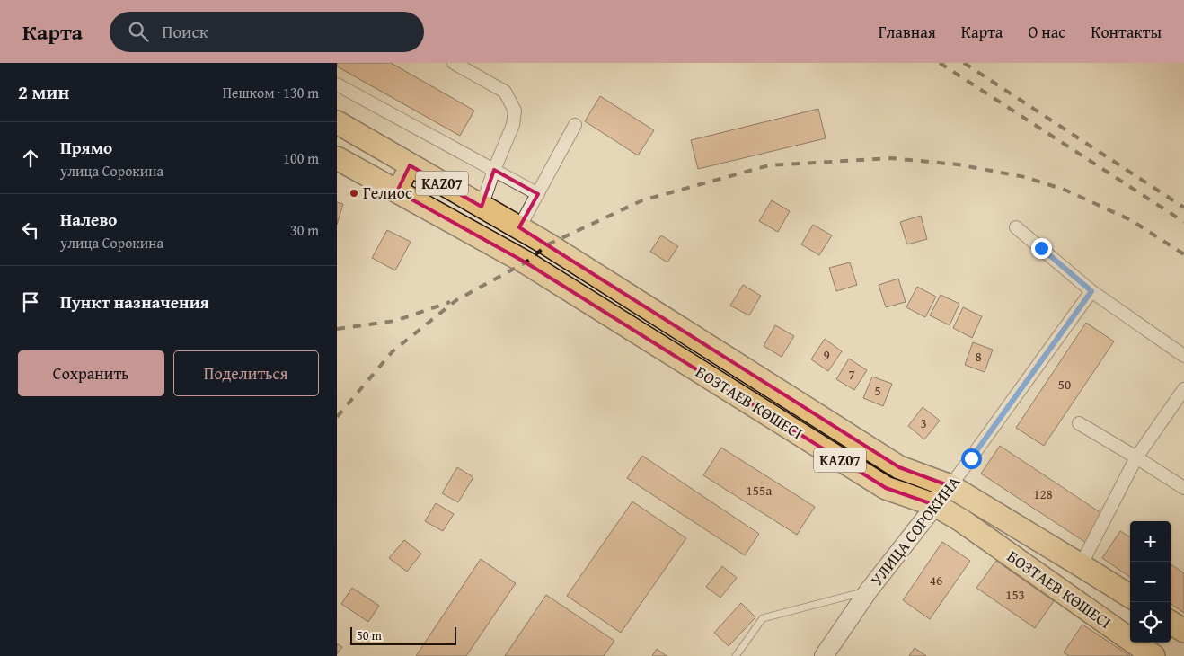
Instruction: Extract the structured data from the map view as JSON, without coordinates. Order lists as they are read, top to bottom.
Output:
{
  "streets": {
    "highway": ["KAZ07", "БОЗТАЕВ КӨШЕСІ"],
    "street": ["УЛИЦА СОРОКИНА"]
  },
  "crossings": [
    ["KAZ07", "БОЗТАЕВ КӨШЕСІ"],
    ["БОЗТАЕВ КӨШЕСІ", "УЛИЦА СОРОКИНА"]
  ],
  "places": ["Гелиос"],
  "house_numbers": [
    "9",
    "8",
    "7",
    "50",
    "5",
    "3",
    "155а",
    "128",
    "46",
    "153"
  ],
  "scale_bar": "50 m",
  "page": {
    "header": "Карта",
    "search": "Поиск",
    "nav": [
      "Главная",
      "Карта",
      "О нас",
      "Контакты"
    ],
    "heading": ["2 мин", "Пешком · 130 m"],
    "list": [
      ["Прямо", "улица Сорокина", "100 m"],
      ["Налево", "улица Сорокина", "30 m"],
      "Пункт назначения"
    ],
    "buttons": ["Сохранить", "Поделиться"],
    "map_buttons": ["+", "−"],
    "scale": "50 m"
  }
}
